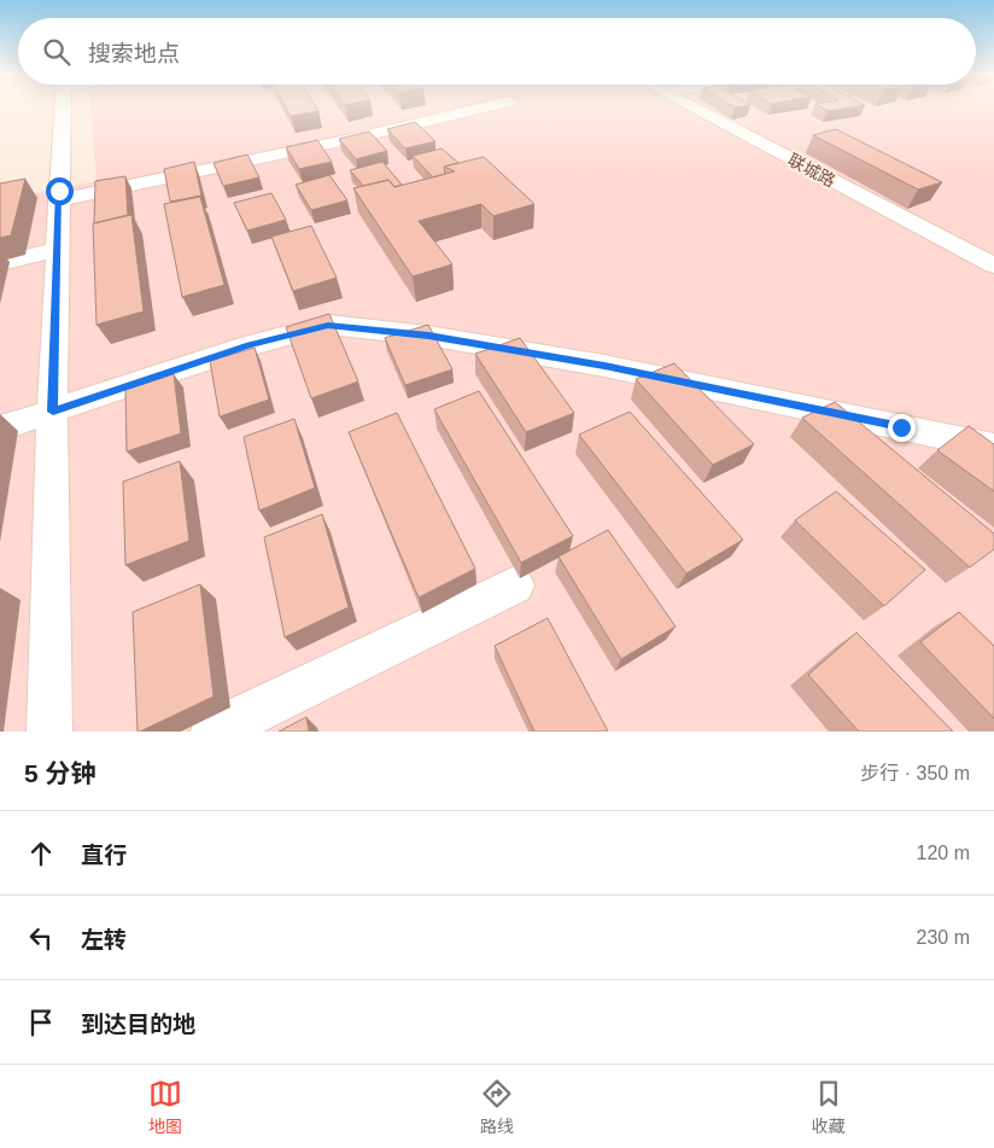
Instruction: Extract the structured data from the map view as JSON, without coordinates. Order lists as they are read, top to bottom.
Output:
{
  "streets": {
    "street": ["联城路"]
  },
  "page": {
    "search": "搜索地点",
    "heading": ["5 分钟", "步行 · 350 m"],
    "list": [
      ["直行", "120 m"],
      ["左转", "230 m"],
      "到达目的地"
    ],
    "nav": ["地图", "路线", "收藏"]
  }
}
